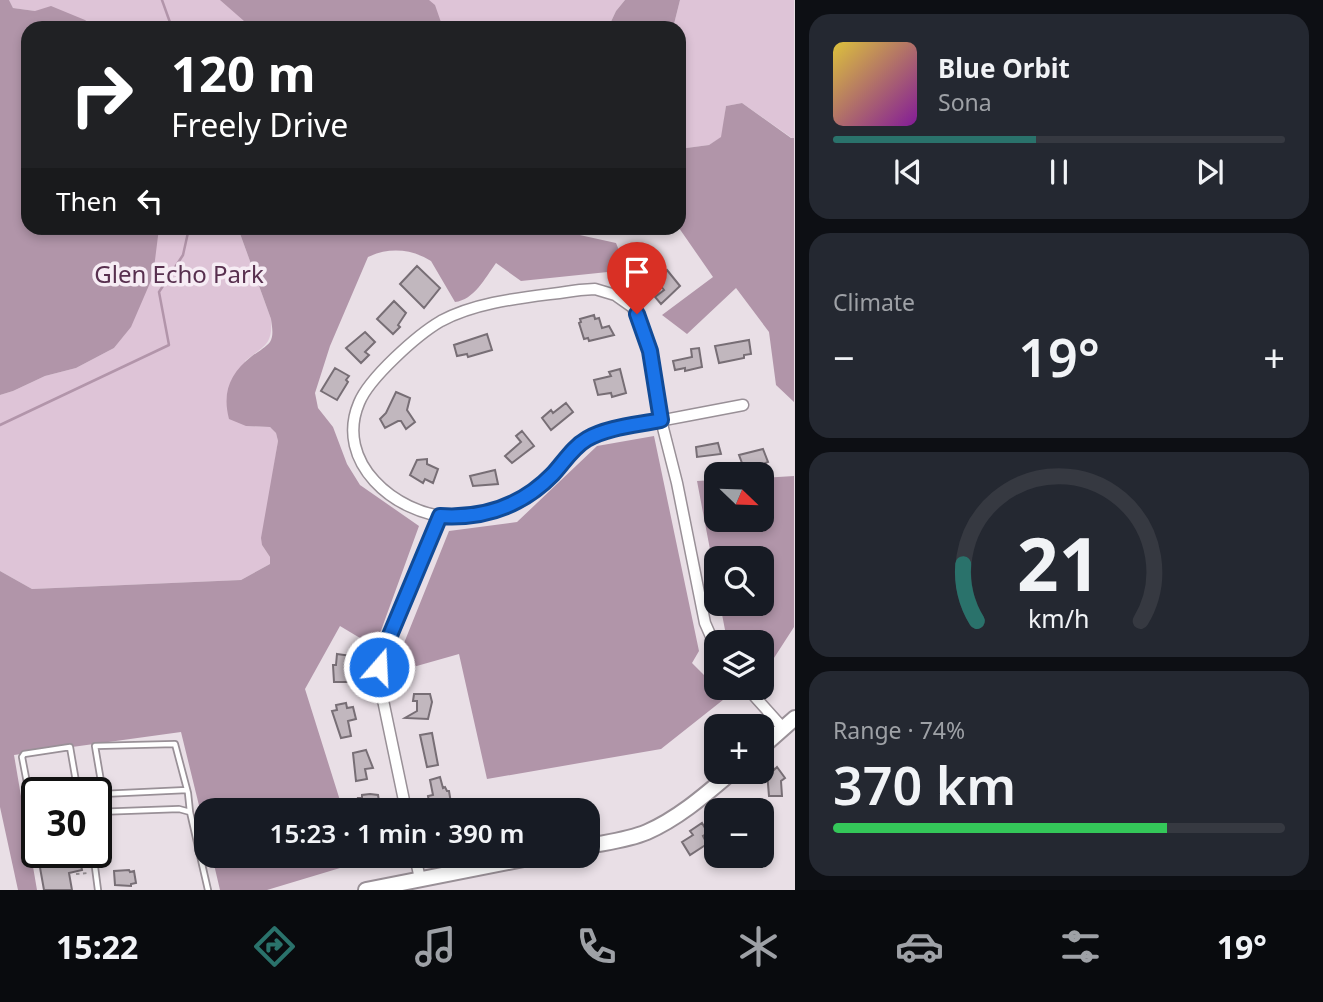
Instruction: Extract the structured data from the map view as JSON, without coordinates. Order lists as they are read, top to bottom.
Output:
{
  "parks": ["Glen Echo Park"],
  "north": "bottom right",
  "page": {
    "turn": ["120 m", "Freely Drive"],
    "song": ["Blue Orbit", "Sona"],
    "then": "Then",
    "tile": [
      "Climate",
      ["Range · 74%", "370 km"]
    ],
    "heat": ["−", "19°", "+"],
    "map_buttons": ["+", "−"],
    "limit": "30",
    "trip": "15:23 · 1 min · 390 m",
    "tabs": ["15:22", "19°"],
    "gauge": ["21", "km/h"]
  }
}
